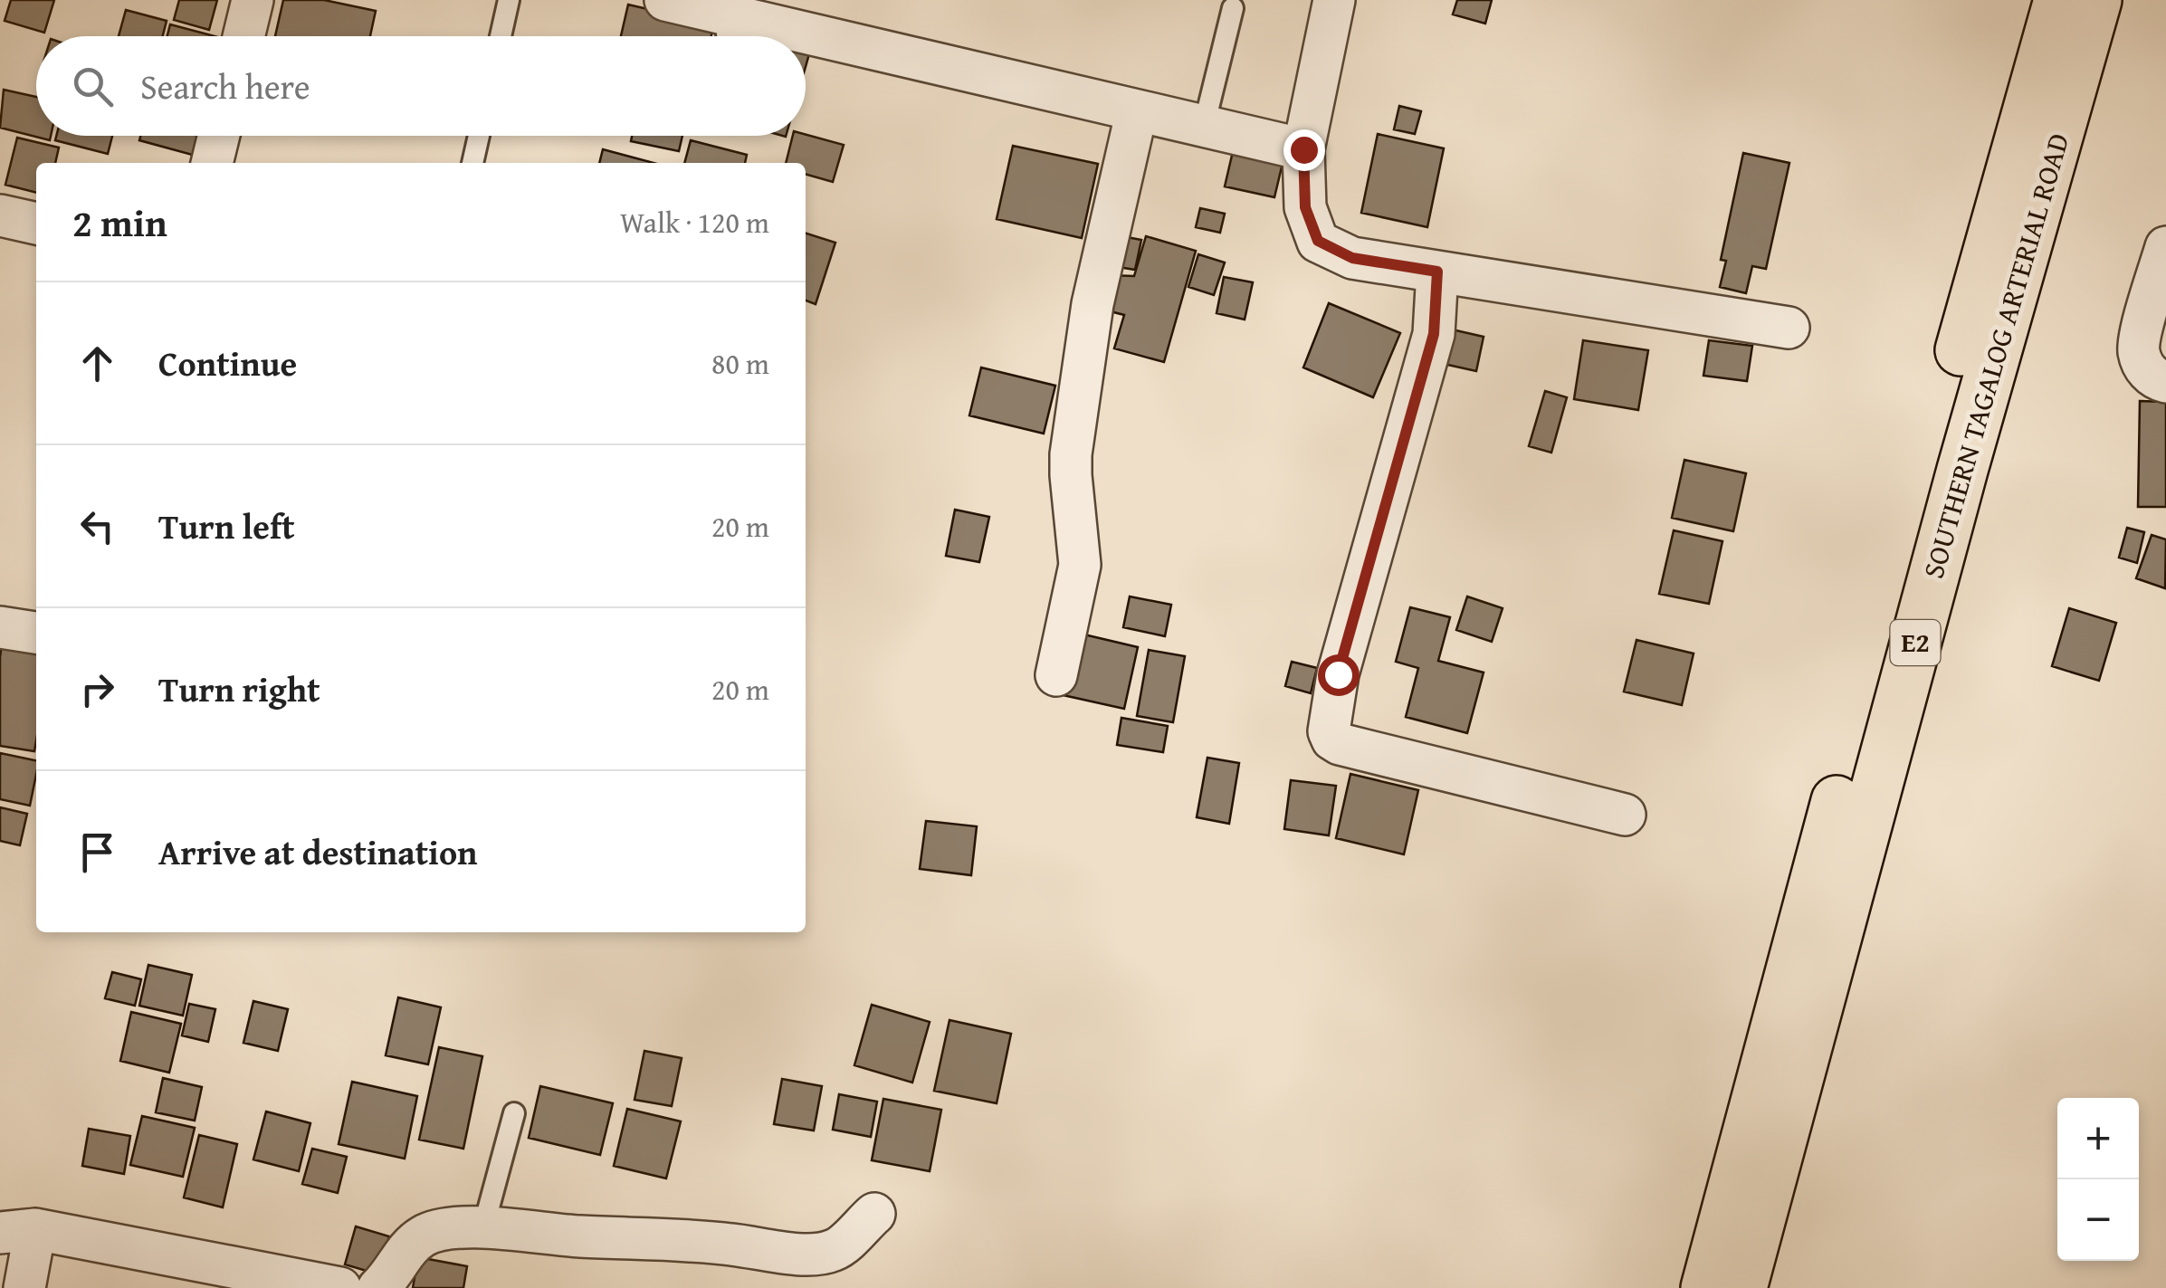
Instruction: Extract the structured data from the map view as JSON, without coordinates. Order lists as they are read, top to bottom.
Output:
{
  "streets": {
    "highway": ["SOUTHERN TAGALOG ARTERIAL ROAD", "E2"]
  },
  "page": {
    "search": "Search here",
    "heading": ["2 min", "Walk · 120 m"],
    "list": [
      ["Continue", "80 m"],
      ["Turn left", "20 m"],
      ["Turn right", "20 m"],
      "Arrive at destination"
    ],
    "map_buttons": ["+", "−"]
  }
}
